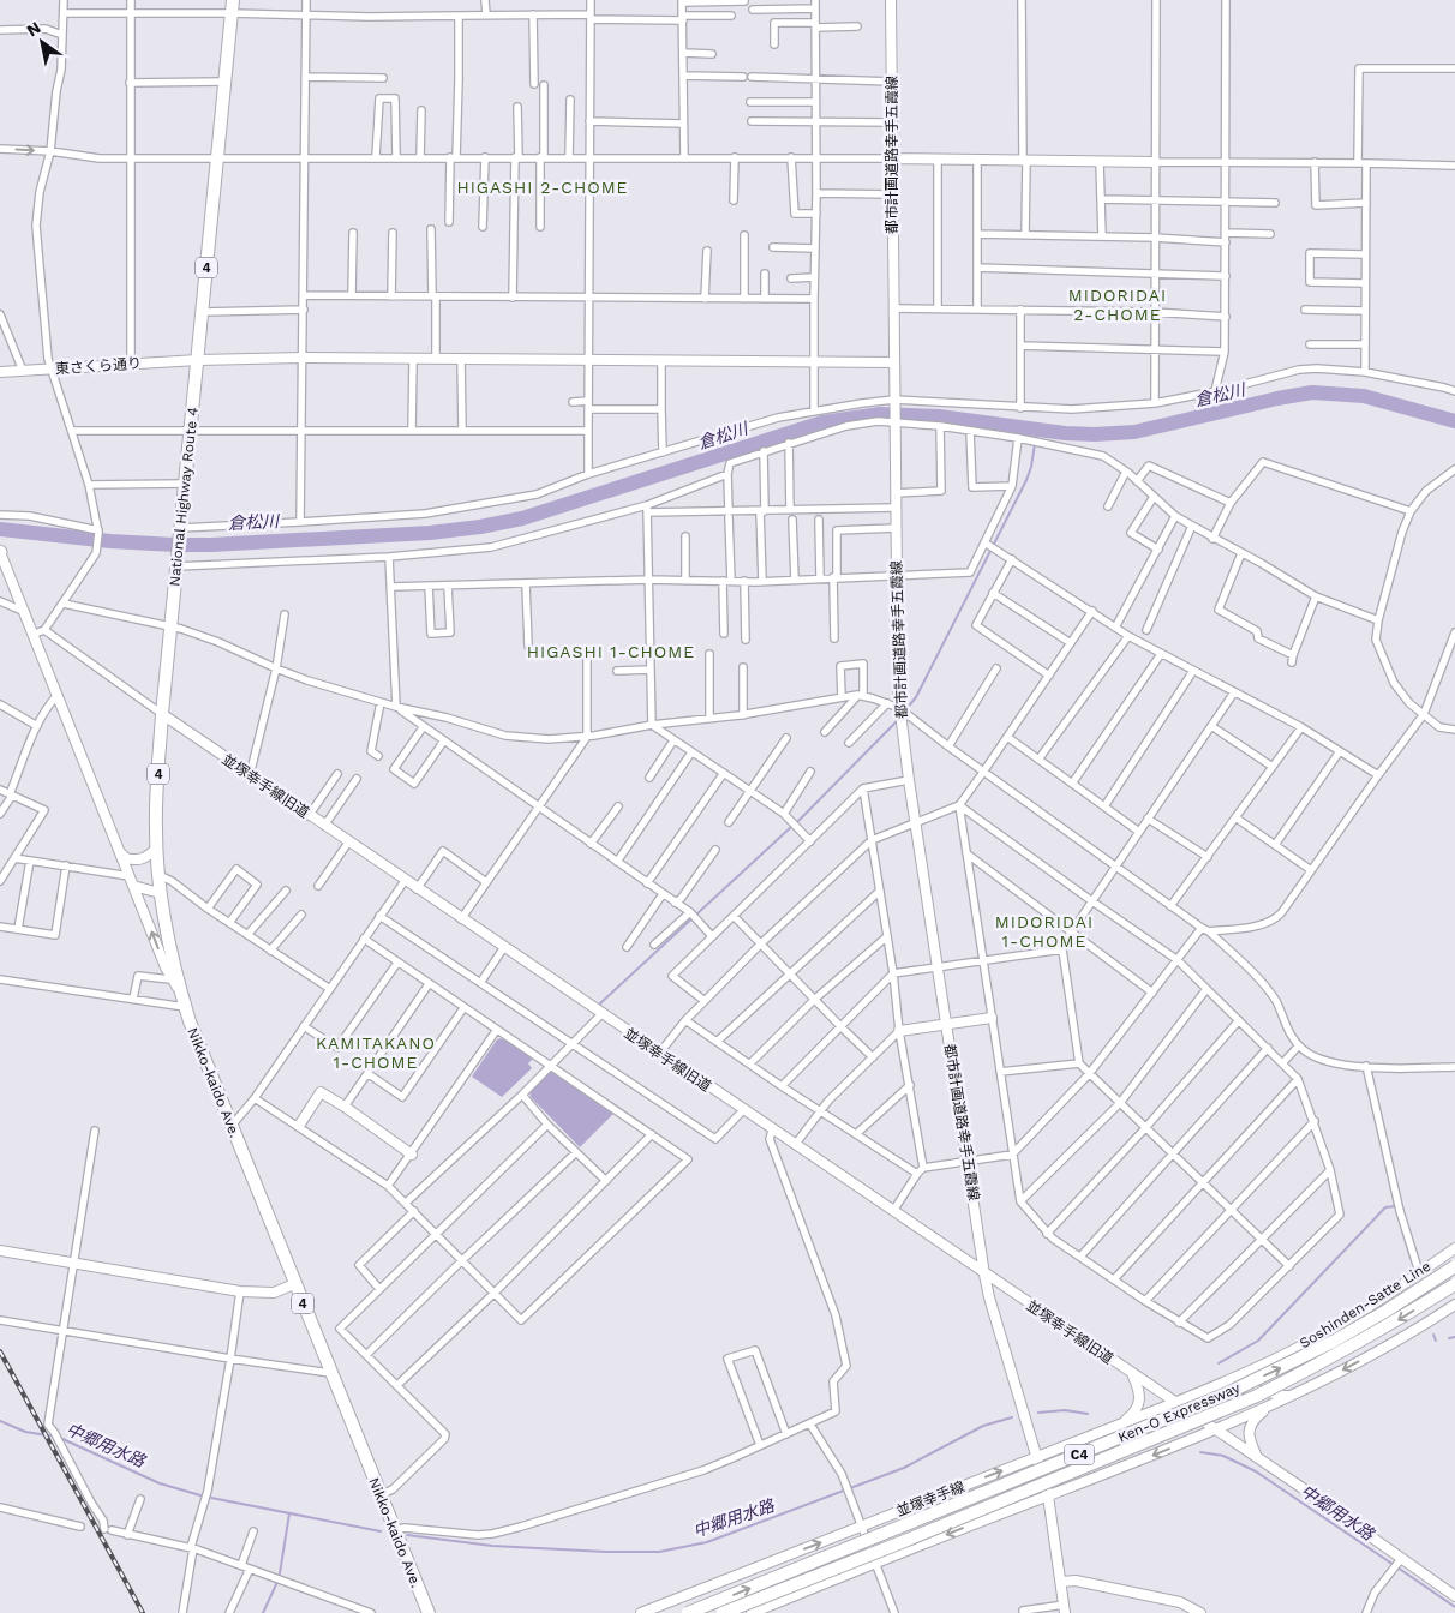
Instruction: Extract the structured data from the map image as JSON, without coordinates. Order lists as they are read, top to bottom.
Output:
{
  "streets": {
    "highway": [
      "4",
      "National Highway Route 4",
      "Nikko-kaido Ave.",
      "Ken-O Expressway",
      "C4"
    ],
    "street": [
      "都市計画道路幸手五霞線",
      "東さくら通り",
      "並塚幸手線旧道",
      "Soshinden-Satte Line",
      "並塚幸手線"
    ]
  },
  "crossings": [
    ["都市計画道路幸手五霞線", "東さくら通り"],
    ["都市計画道路幸手五霞線", "並塚幸手線旧道"],
    ["都市計画道路幸手五霞線", "並塚幸手線"],
    ["東さくら通り", "National Highway Route 4"],
    ["National Highway Route 4", "並塚幸手線旧道"],
    ["National Highway Route 4", "Nikko-kaido Ave."],
    ["並塚幸手線旧道", "Soshinden-Satte Line"],
    ["並塚幸手線旧道", "並塚幸手線"],
    ["Soshinden-Satte Line", "並塚幸手線"]
  ],
  "districts": [
    "HIGASHI 2-CHOME",
    "MIDORIDAI 2-CHOME",
    "HIGASHI 1-CHOME",
    "MIDORIDAI 1-CHOME",
    "KAMITAKANO 1-CHOME"
  ],
  "water": ["倉松川", "中郷用水路"],
  "north": "top left"
}
